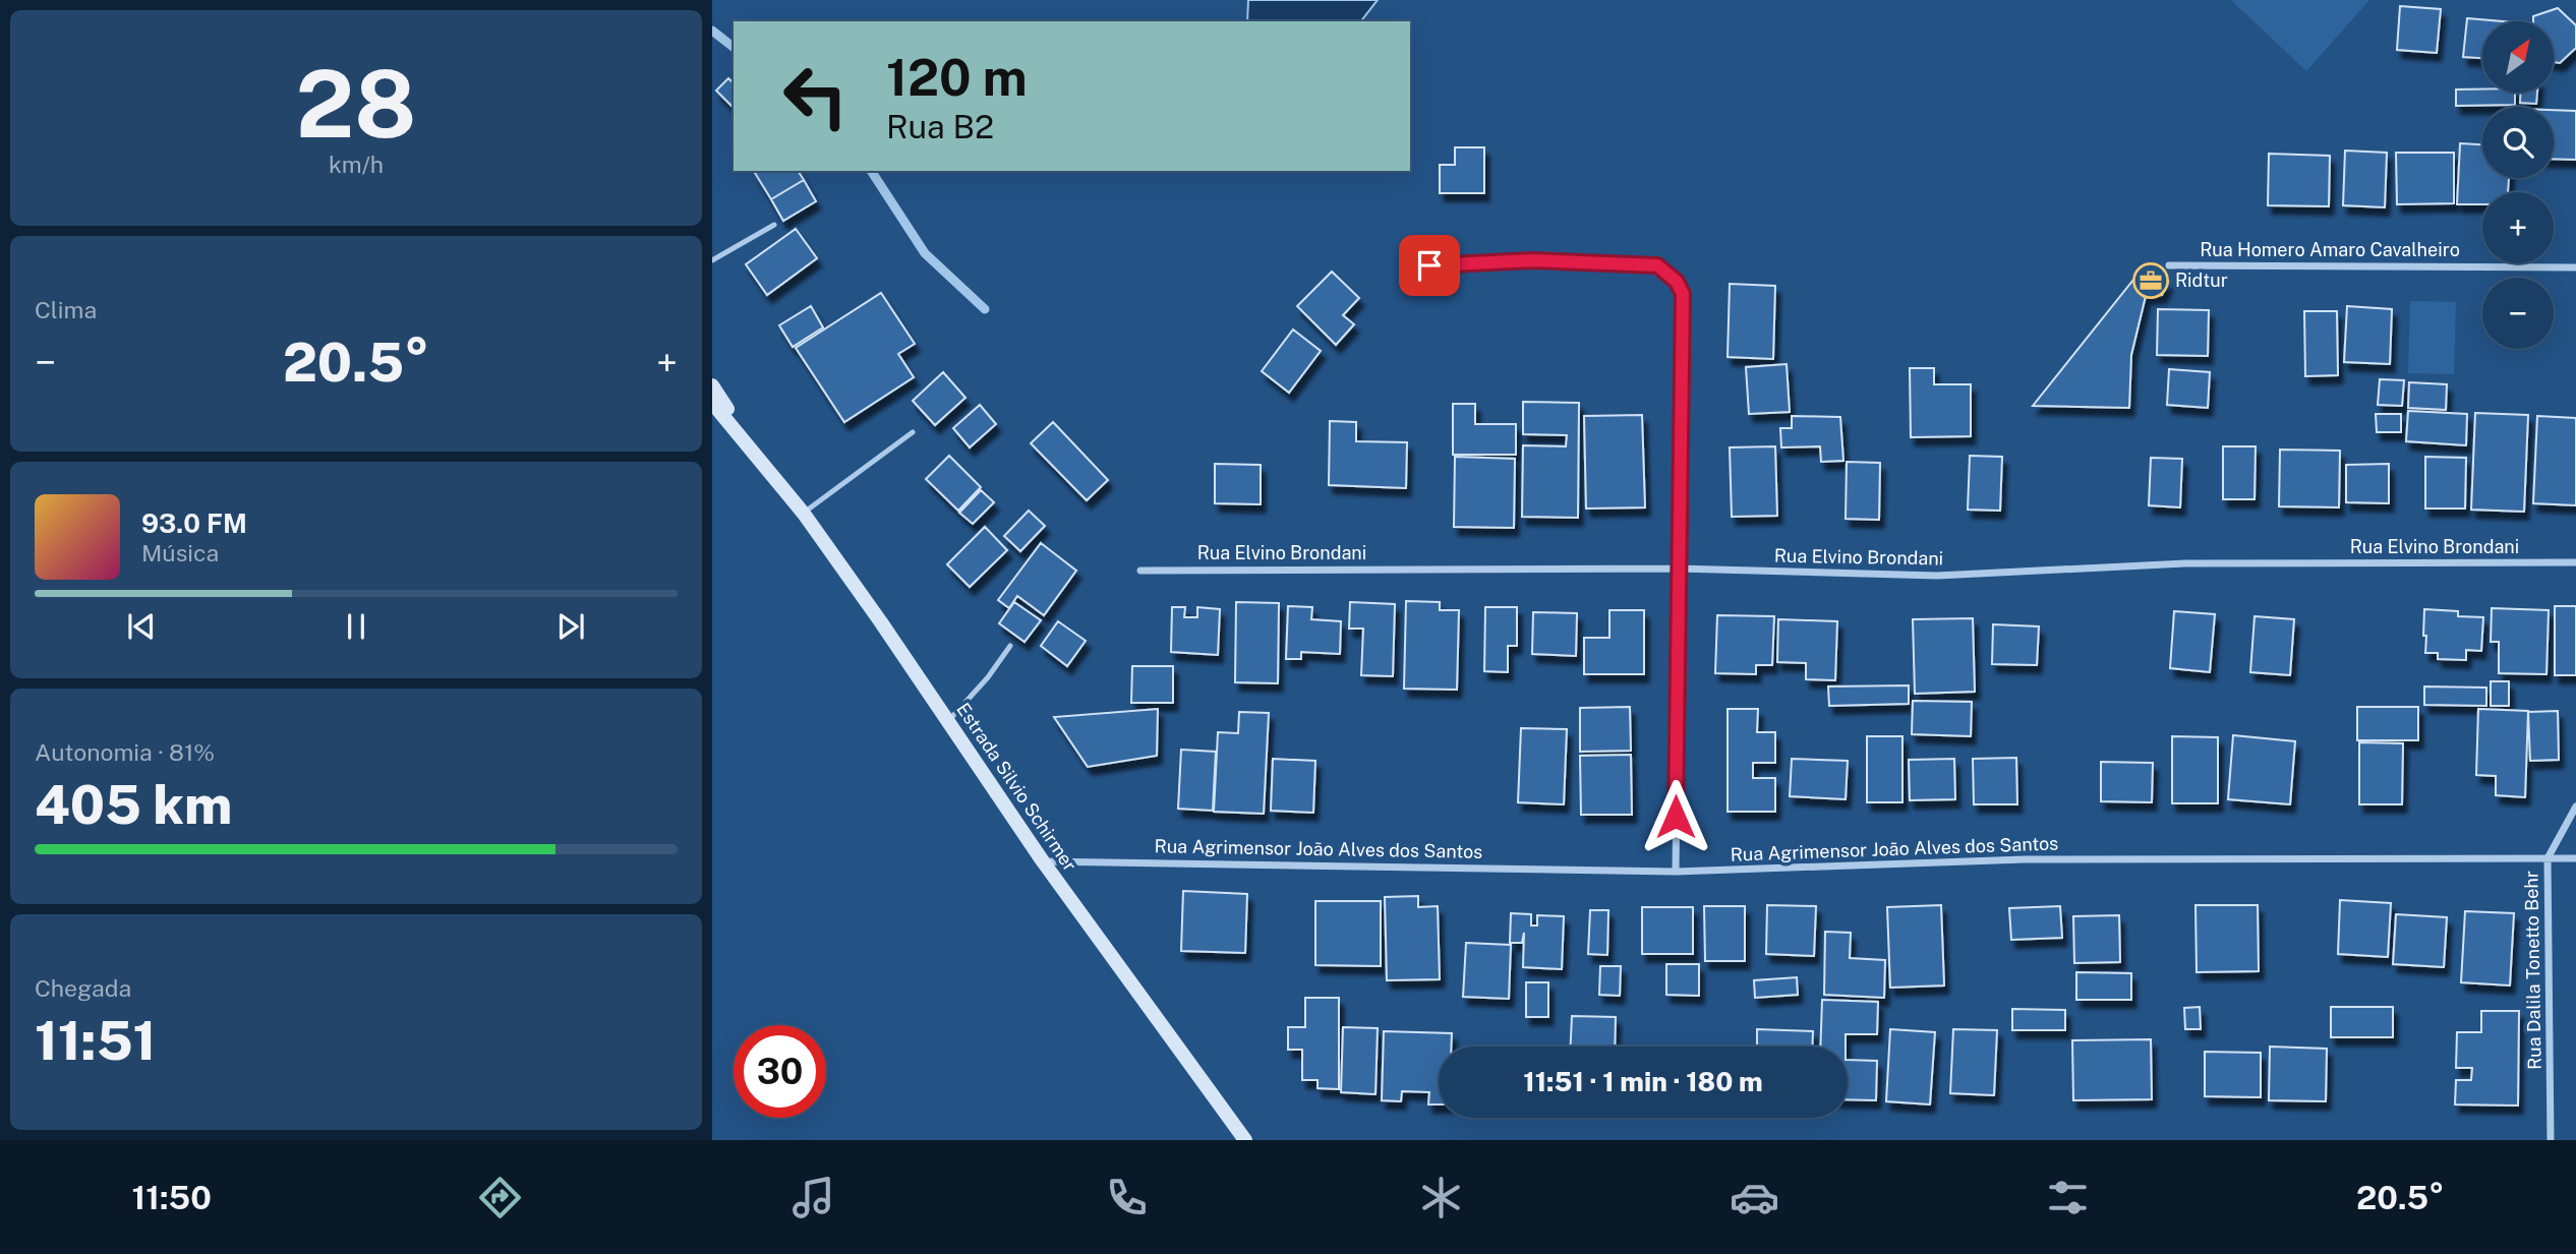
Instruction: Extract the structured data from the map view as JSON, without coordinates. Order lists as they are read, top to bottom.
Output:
{
  "streets": {
    "street": [
      "Rua Homero Amaro Cavalheiro",
      "Rua Elvino Brondani",
      "Estrada Silvio Schirmer",
      "Rua Agrimensor João Alves dos Santos",
      "Rua Dalila Tonetto Behr"
    ]
  },
  "crossings": [
    ["Estrada Silvio Schirmer", "Rua Agrimensor João Alves dos Santos"],
    ["Rua Agrimensor João Alves dos Santos", "Rua Dalila Tonetto Behr"]
  ],
  "places": {
    "office": ["Ridtur"]
  },
  "north": "top right",
  "page": {
    "tile": [
      ["28", "km/h"],
      "Clima",
      ["Autonomia · 81%", "405 km"],
      ["Chegada", "11:51"]
    ],
    "map_buttons": ["+", "−"],
    "turn": ["120 m", "Rua B2"],
    "heat": ["−", "20.5°", "+"],
    "song": ["93.0 FM", "Música"],
    "limit": "30",
    "trip": "11:51 · 1 min · 180 m",
    "tabs": ["11:50", "20.5°"]
  }
}
